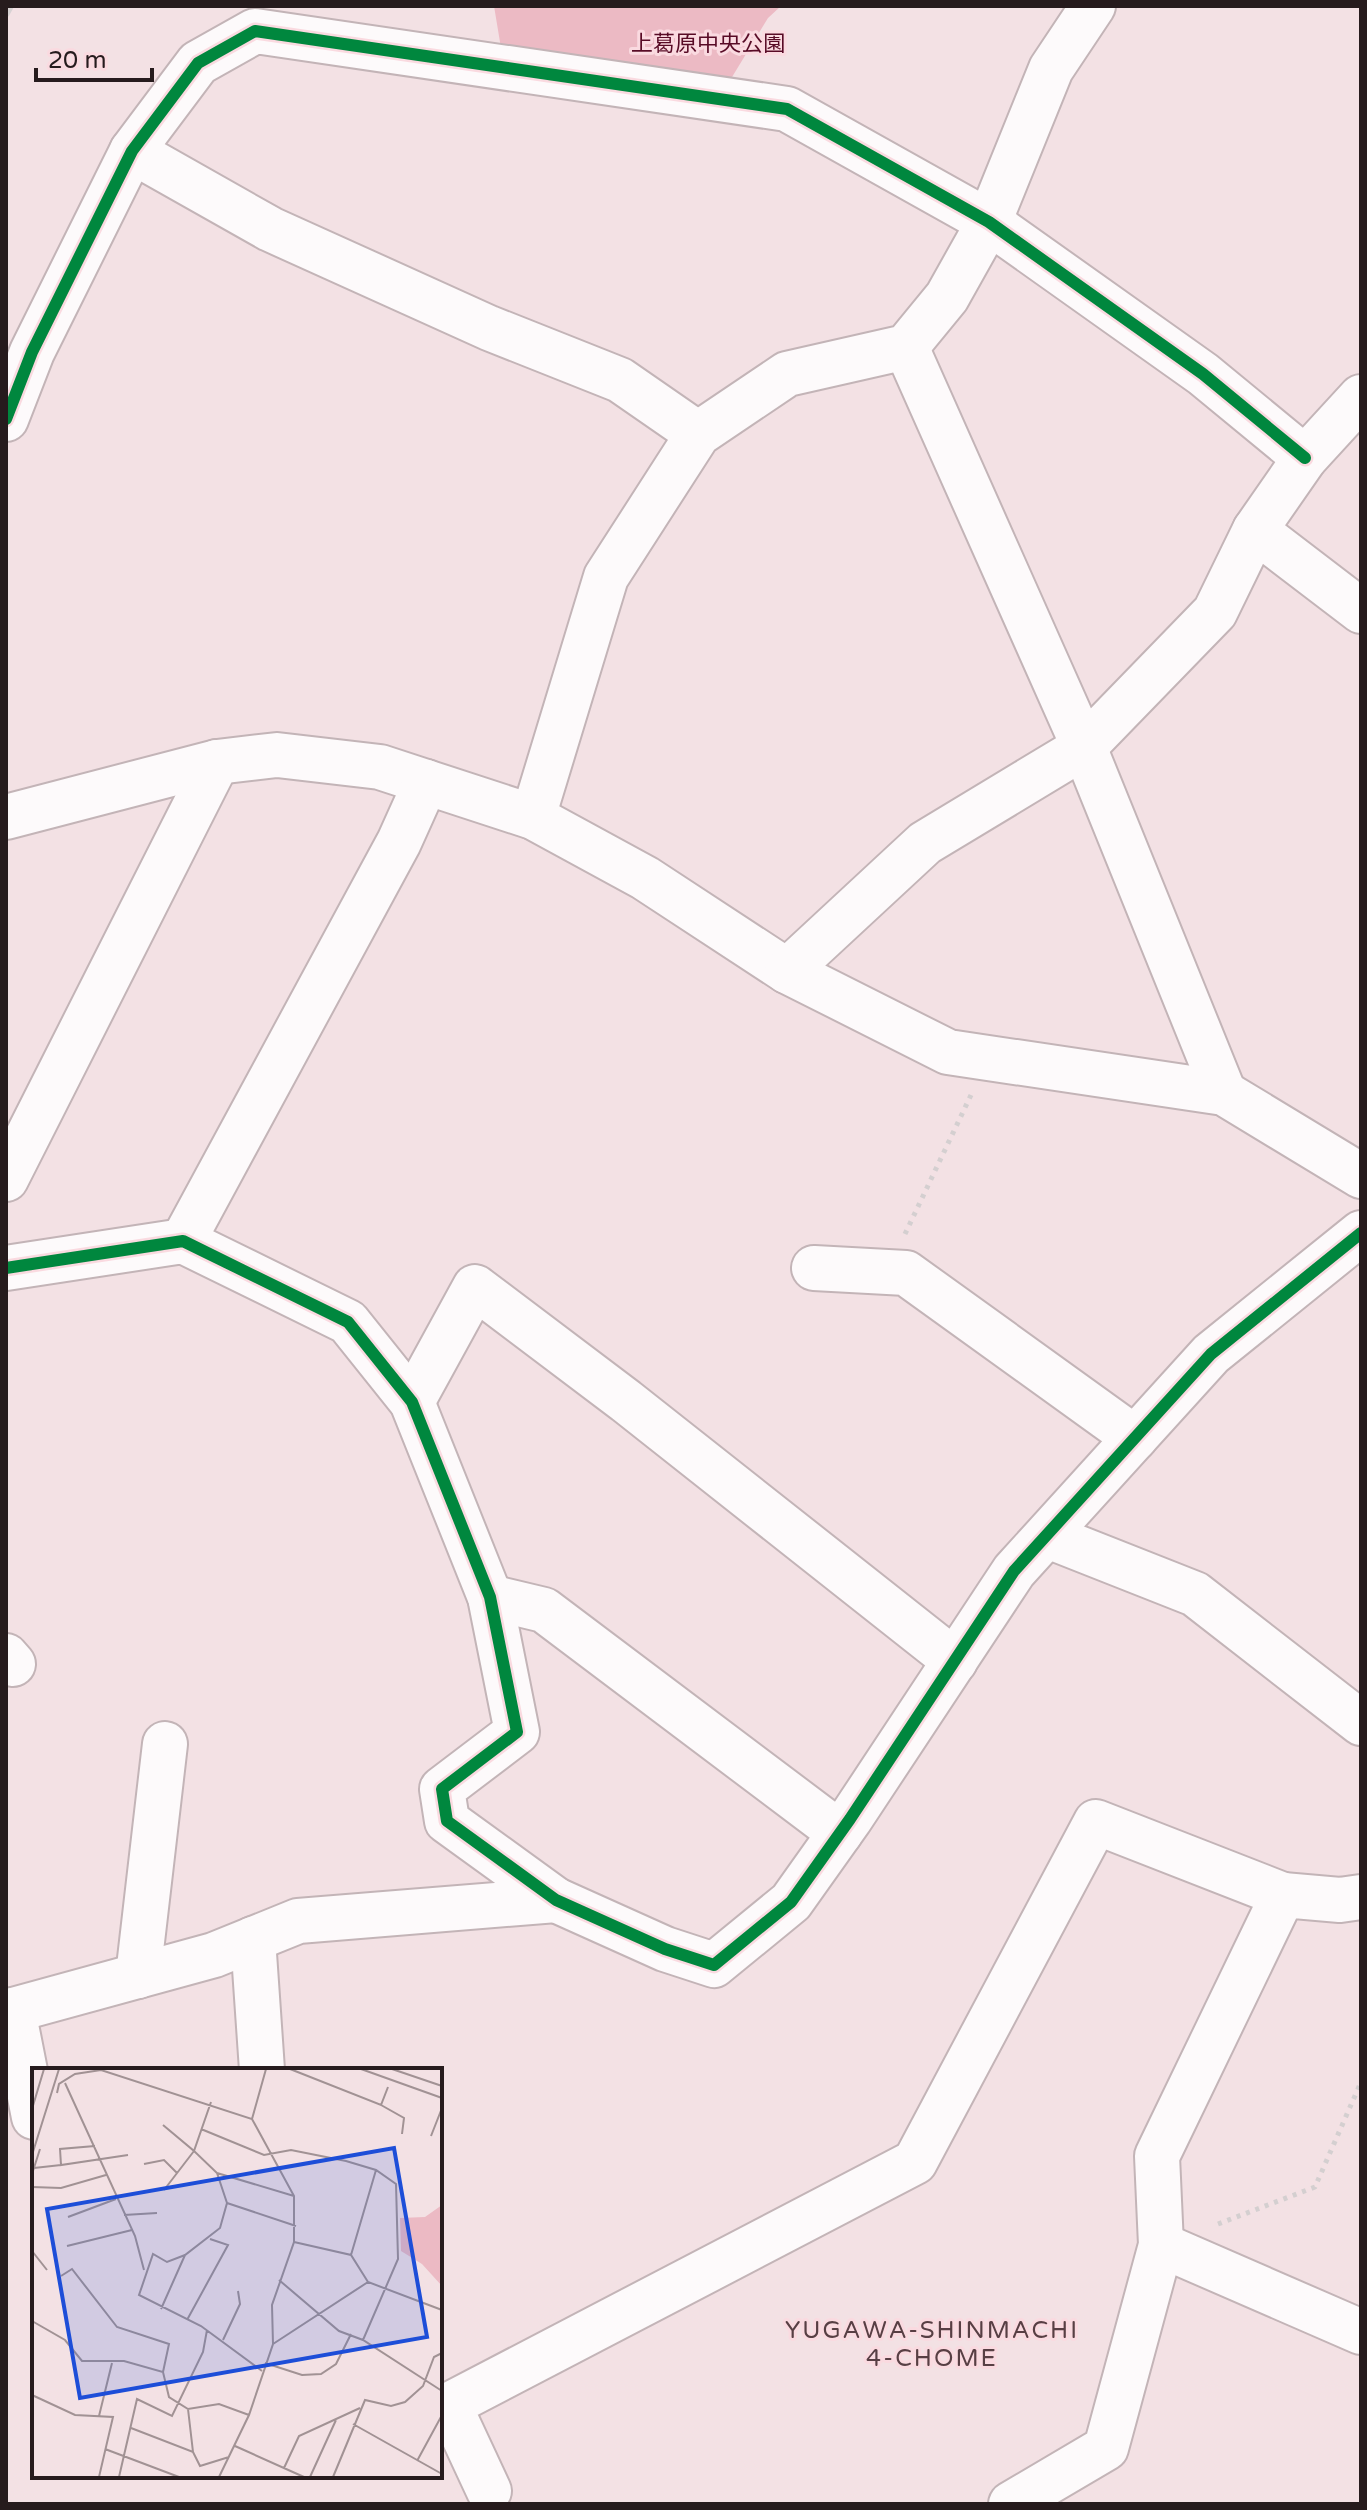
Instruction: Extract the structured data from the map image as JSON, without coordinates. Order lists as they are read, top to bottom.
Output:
{
  "districts": ["YUGAWA-SHINMACHI 4-CHOME"],
  "parks": ["上葛原中央公園"],
  "scale_bar": "20 m"
}
